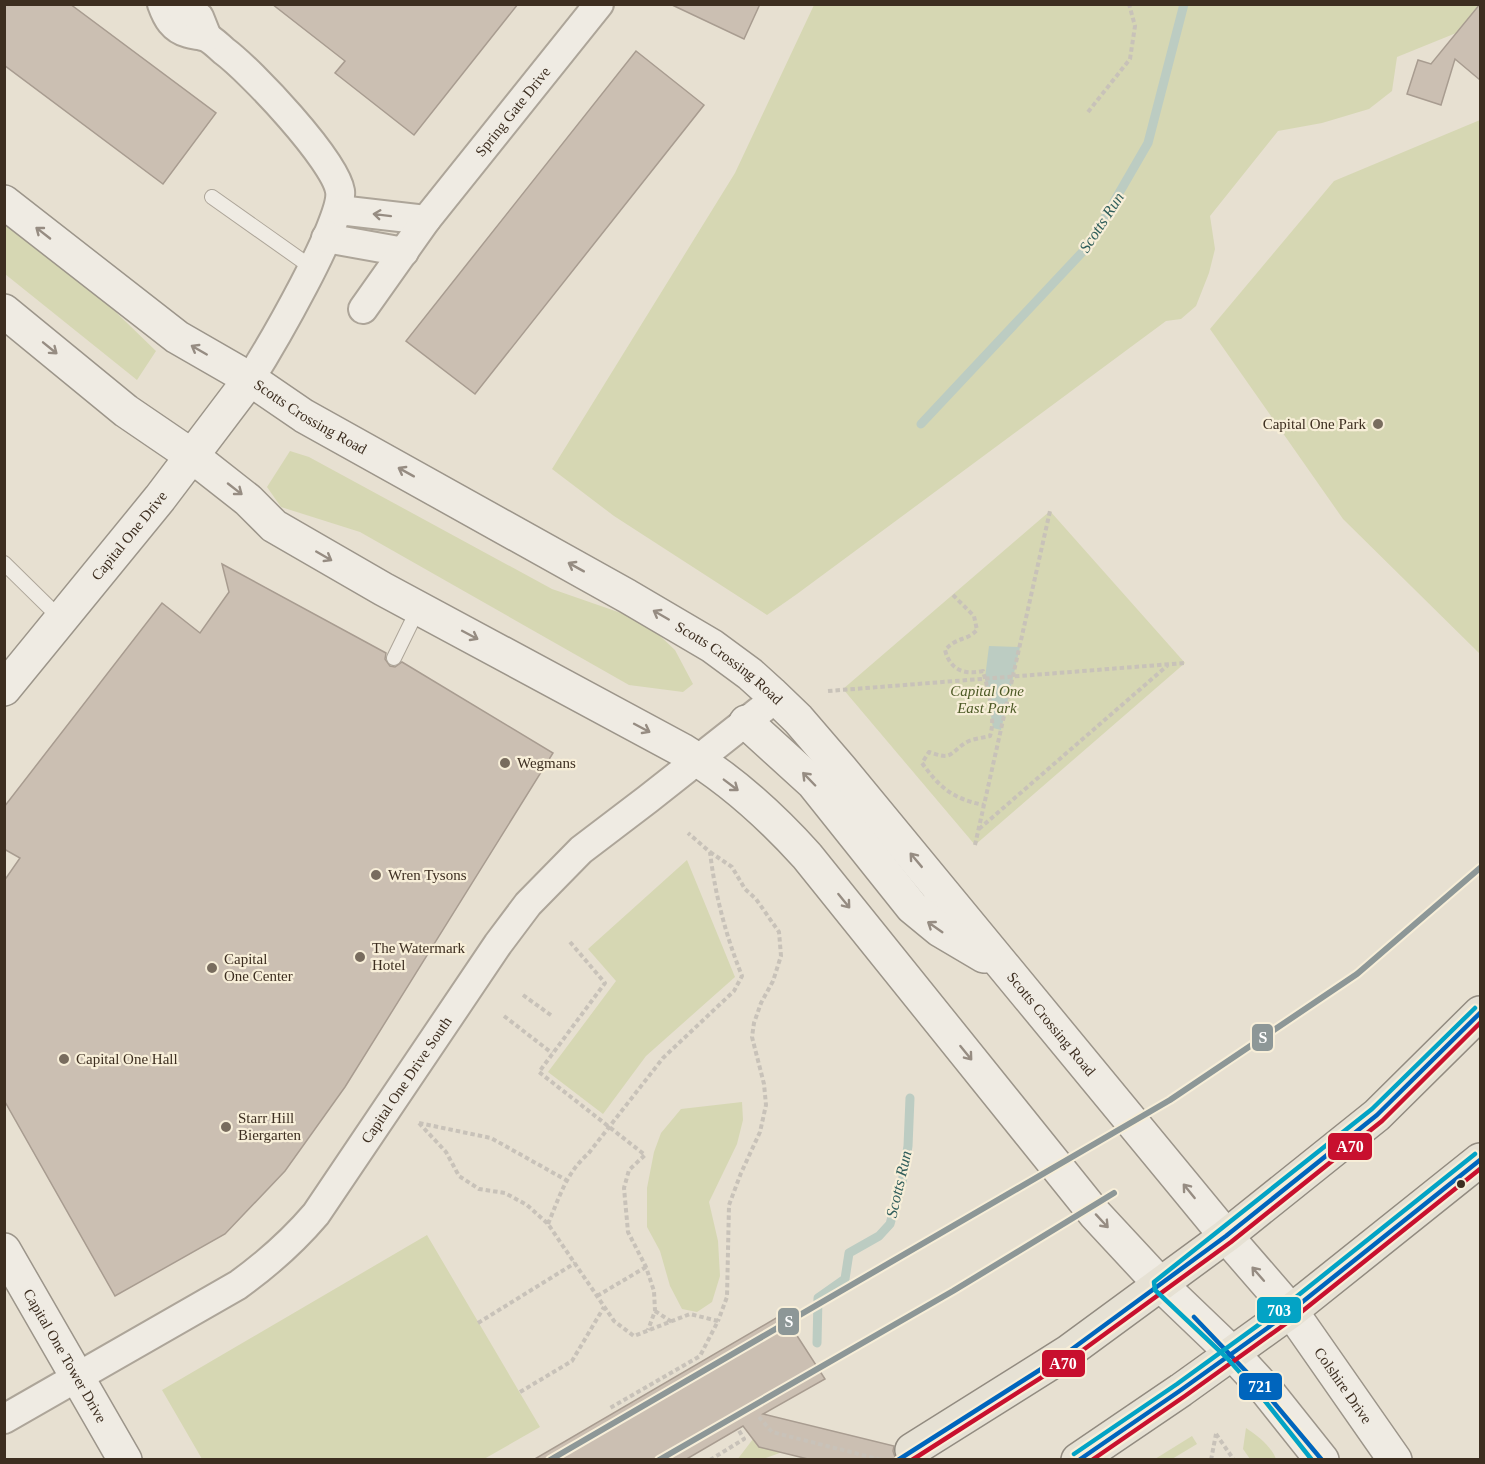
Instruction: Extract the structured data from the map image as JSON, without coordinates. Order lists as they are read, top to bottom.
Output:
{
  "streets": {
    "main road": [
      "Scotts Crossing Road",
      "Capital One Drive",
      "Capital One Tower Drive",
      "Colshire Drive"
    ],
    "street": ["Spring Gate Drive", "Capital One Drive South"]
  },
  "crossings": [
    ["Scotts Crossing Road", "Capital One Drive"],
    ["Scotts Crossing Road", "Capital One Drive South"],
    ["Scotts Crossing Road", "Colshire Drive"],
    ["Capital One Drive South", "Capital One Tower Drive"]
  ],
  "water": ["Scotts Run"],
  "parks": ["Capital One East Park"],
  "places": [
    "Capital One Park",
    "Wegmans",
    "Wren Tysons",
    "The Watermark Hotel",
    "Capital One Center",
    "Capital One Hall",
    "Starr Hill Biergarten"
  ],
  "lines": [
    "transit line S",
    "transit line 703",
    "transit line 721",
    "transit line A70"
  ]
}
